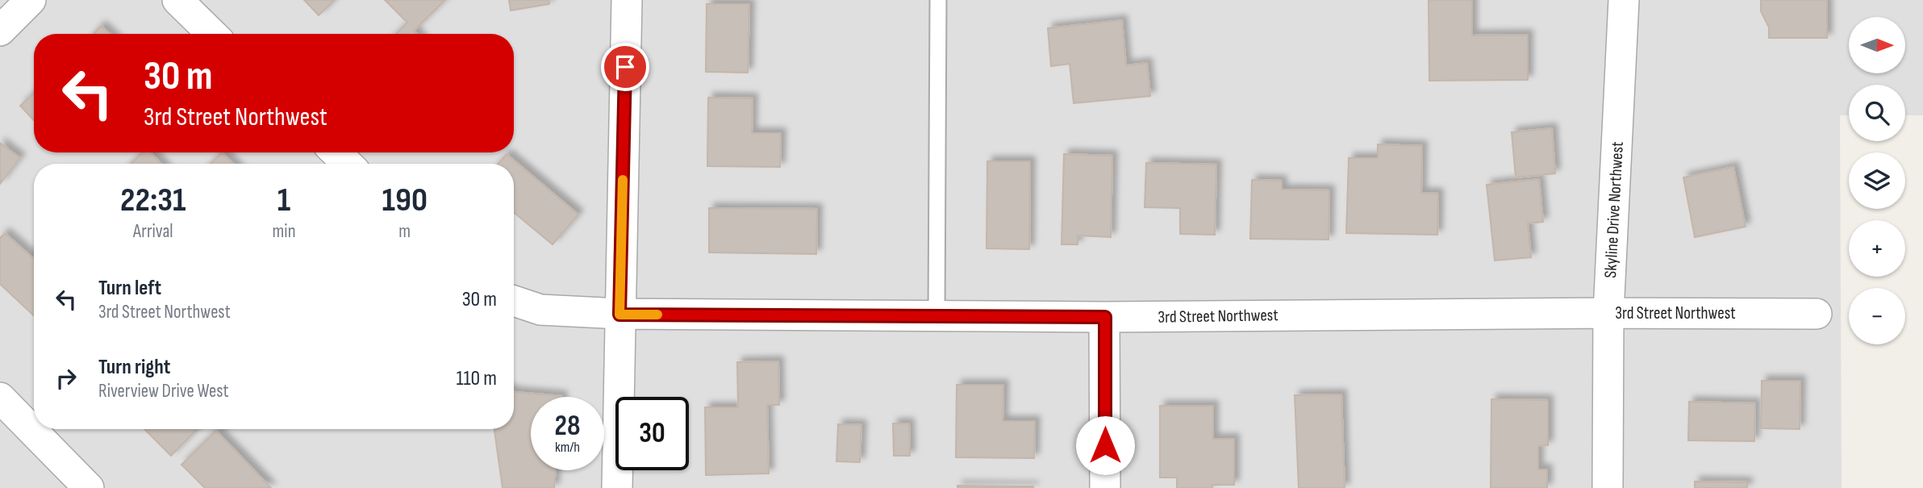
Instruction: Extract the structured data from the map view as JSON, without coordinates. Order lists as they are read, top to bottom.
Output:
{
  "streets": {
    "street": ["Skyline Drive Northwest", "3rd Street Northwest"]
  },
  "crossings": [
    ["Skyline Drive Northwest", "3rd Street Northwest"]
  ],
  "north": "right",
  "page": {
    "map_buttons": ["+", "−"],
    "turn": ["30 m", "3rd Street Northwest"],
    "eta": [
      "22:31",
      "Arrival",
      "1",
      "min",
      "190",
      "m"
    ],
    "list": [
      {
        "name": "Turn left",
        "note": "3rd Street Northwest",
        "value": "30 m"
      },
      {
        "name": "Turn right",
        "note": "Riverview Drive West",
        "value": "110 m"
      }
    ],
    "speed": "28 km/h",
    "limit": "30"
  }
}
